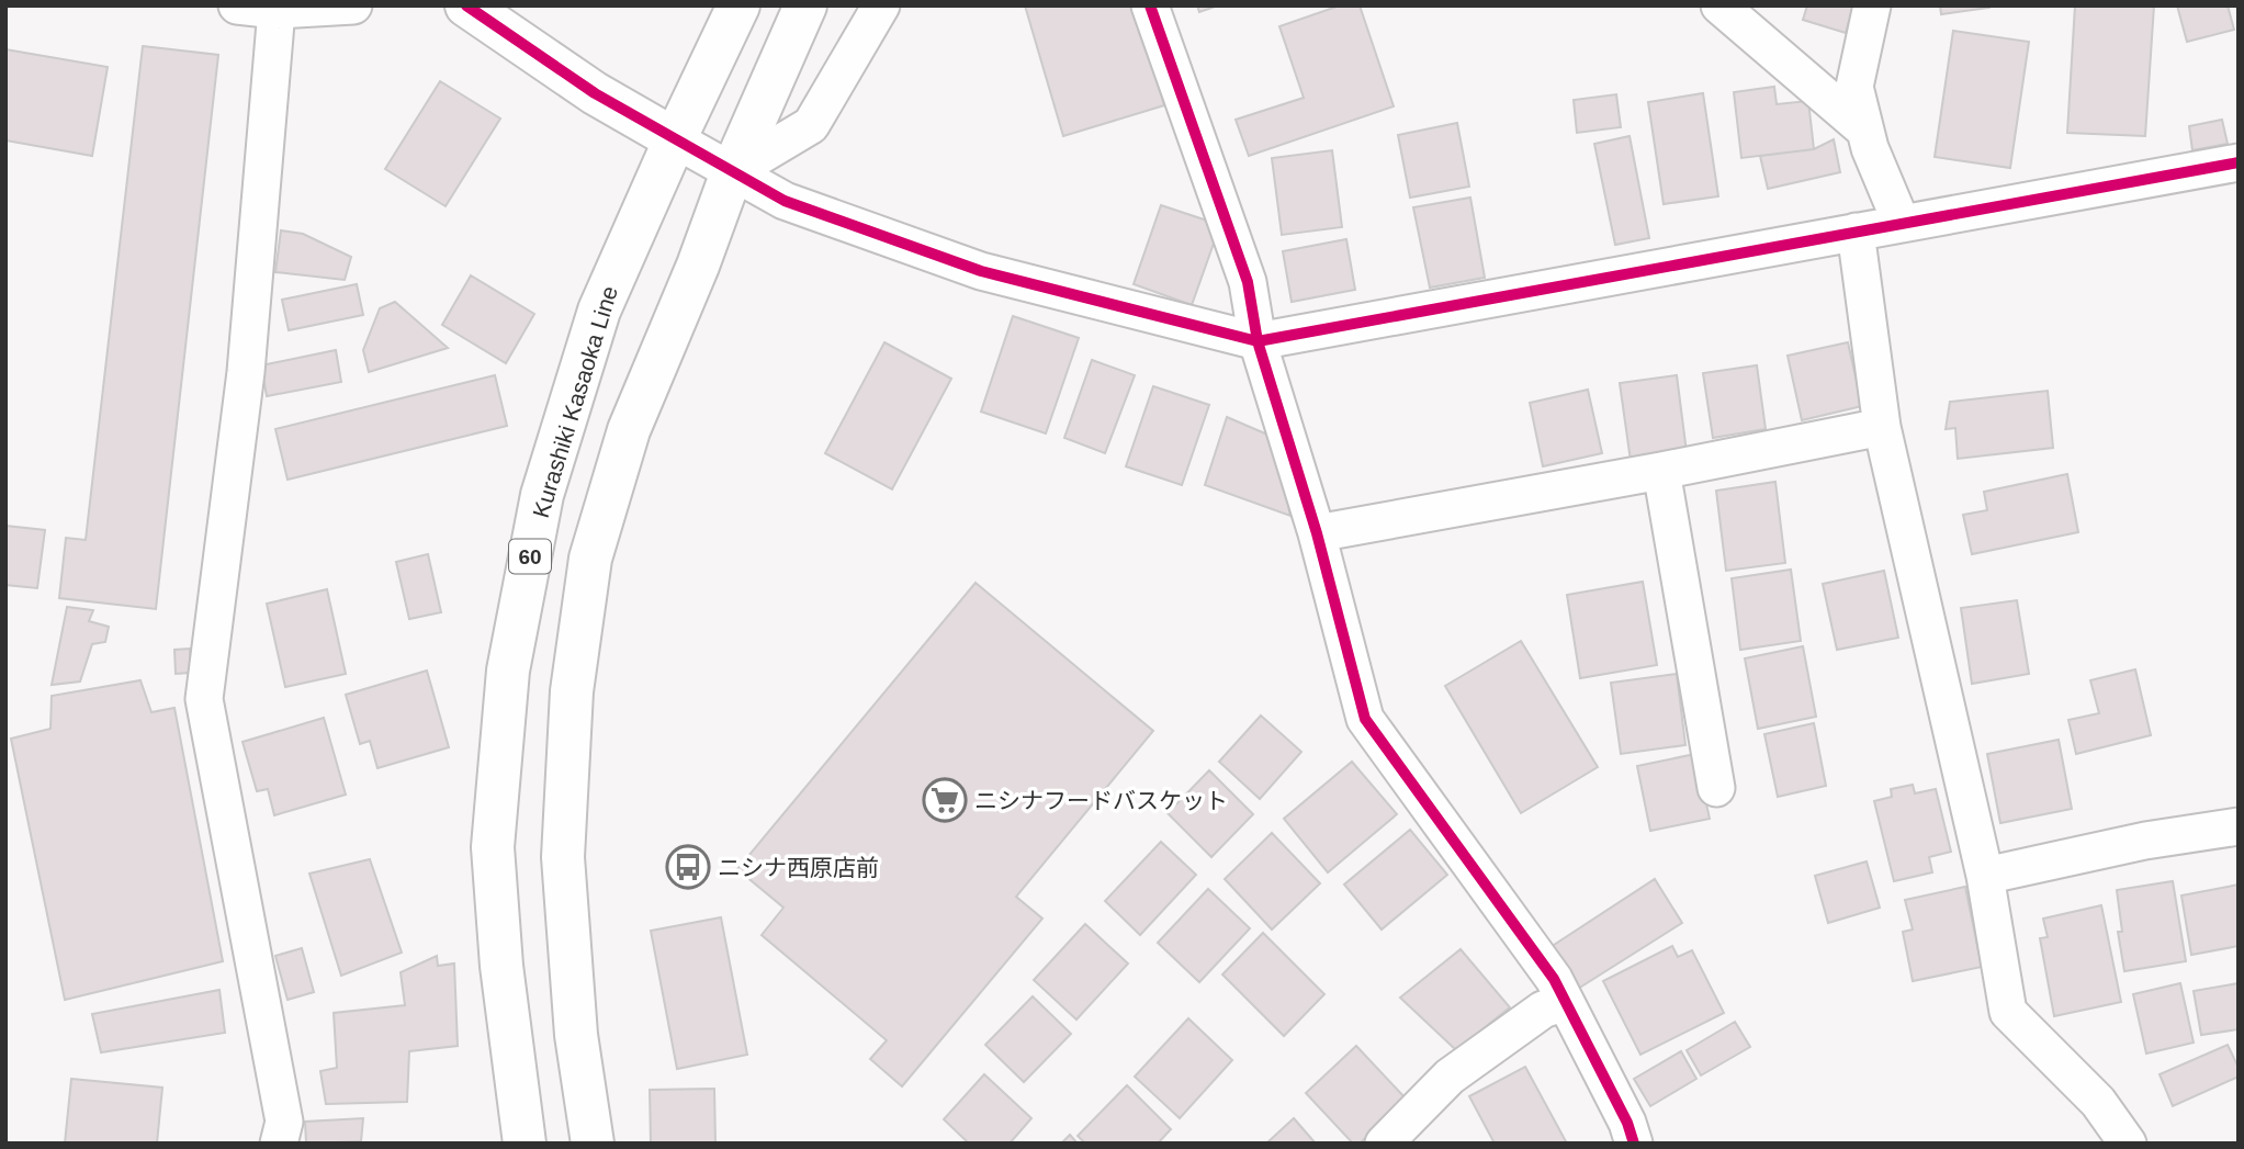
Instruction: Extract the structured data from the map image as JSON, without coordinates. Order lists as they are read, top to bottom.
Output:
{
  "streets": {
    "main road": ["Kurashiki Kasaoka Line", "60"]
  },
  "places": {
    "supermarket": ["ニシナフードバスケット"],
    "bus stop": ["ニシナ西原店前"]
  }
}
